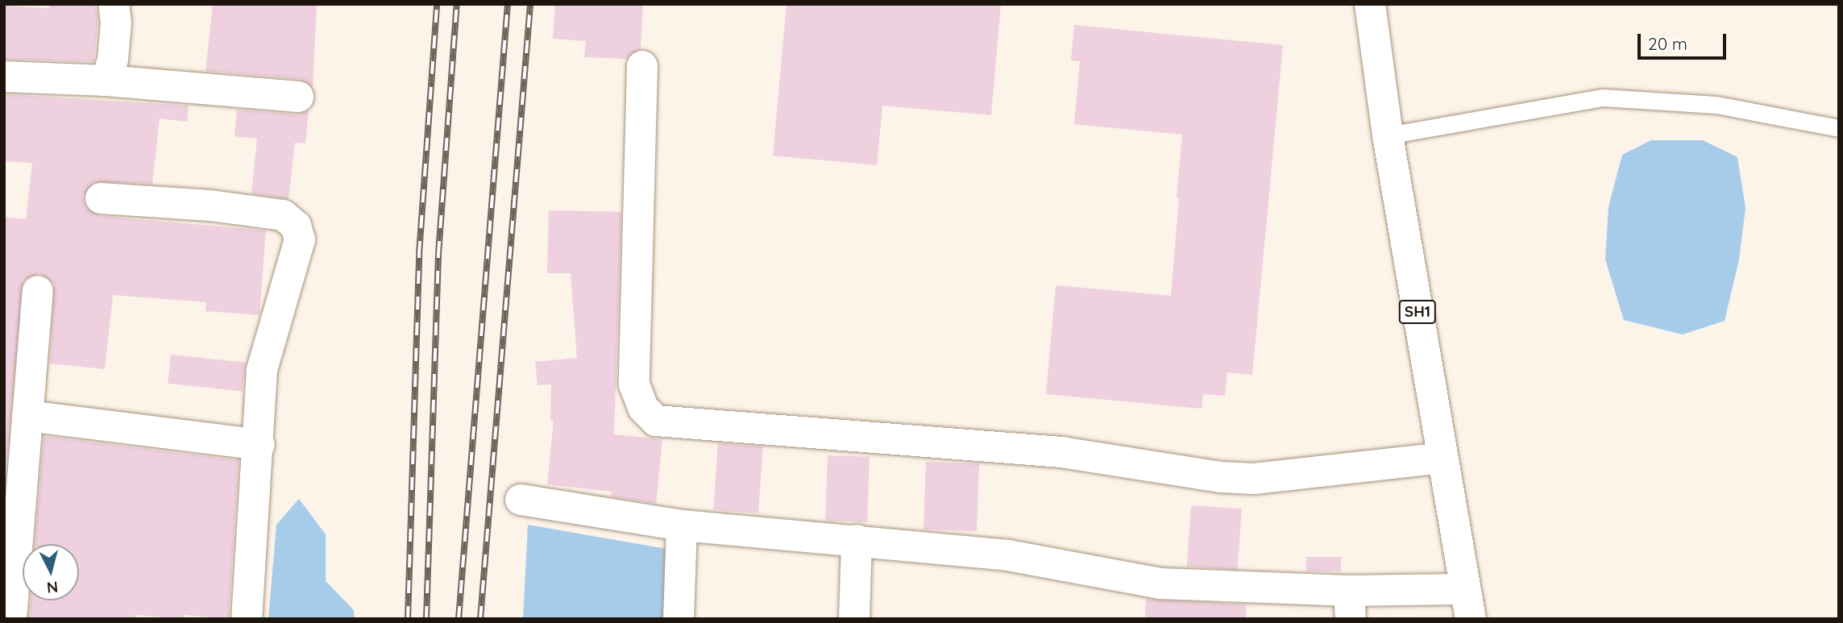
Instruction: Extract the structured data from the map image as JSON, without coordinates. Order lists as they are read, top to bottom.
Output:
{
  "streets": {
    "street": ["SH1"]
  },
  "scale_bar": "20 m",
  "north": "bottom"
}
